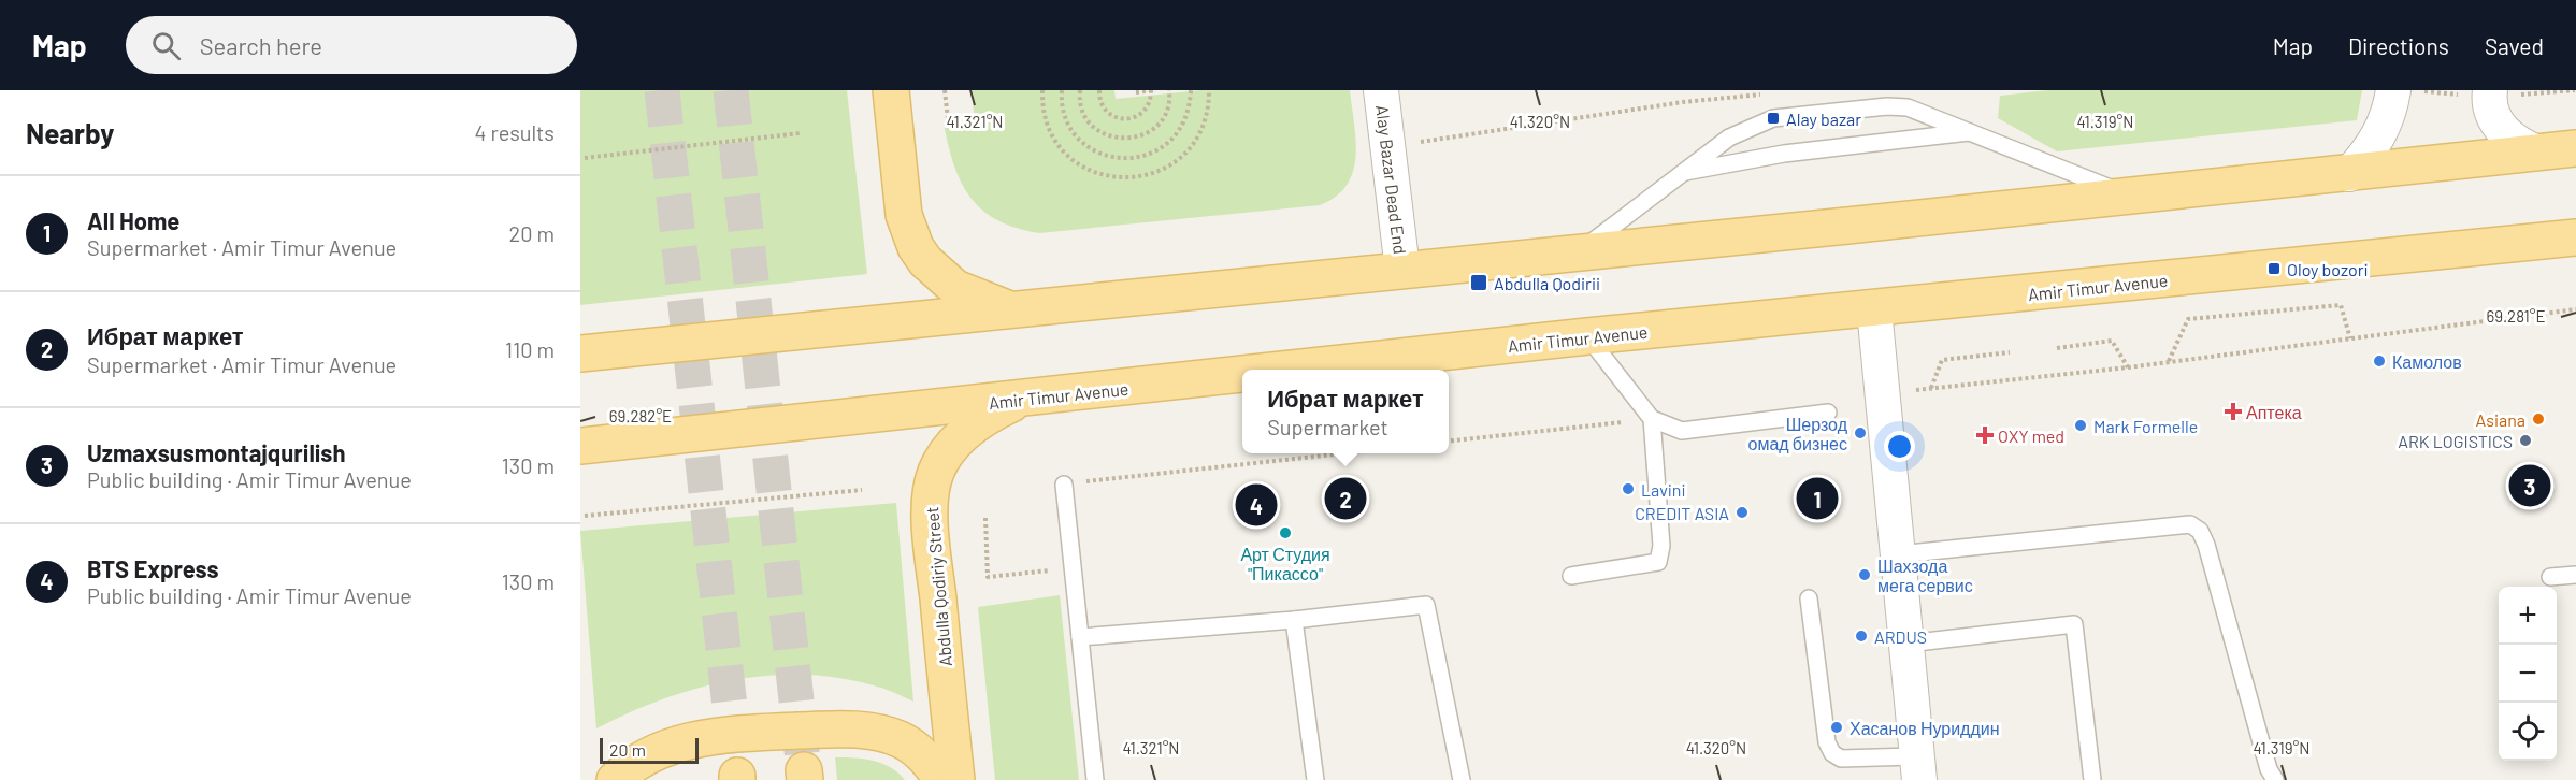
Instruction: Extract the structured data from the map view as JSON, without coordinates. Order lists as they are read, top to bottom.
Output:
{
  "streets": {
    "main road": ["Amir Timur Avenue", "Abdulla Qodiriy Street"],
    "street": ["Alay Bazar Dead End"]
  },
  "crossings": [
    ["Amir Timur Avenue", "Abdulla Qodiriy Street"]
  ],
  "places": {
    "transit": ["Alay bazar", "Oloy bozori", "Abdulla Qodirii"],
    "other": [
      "Камолов",
      "Asiana",
      "Mark Formelle",
      "Шерзод омад бизнес",
      "ARK LOGISTICS",
      "Lavini",
      "CREDIT ASIA",
      "Арт Студия \"Пикассо\"",
      "Шахзода мега сервис",
      "ARDUS",
      "Хасанов Нуриддин"
    ],
    "health": ["Аптека", "OXY med"]
  },
  "scale_bar": "20 m",
  "page": {
    "header": "Map",
    "search": "Search here",
    "nav": ["Map", "Directions", "Saved"],
    "heading": ["Nearby", "4 results"],
    "list": [
      {
        "mark": "1",
        "name": "All Home",
        "note": "Supermarket · Amir Timur Avenue",
        "value": "20 m"
      },
      {
        "mark": "2",
        "name": "Ибрат маркет",
        "note": "Supermarket · Amir Timur Avenue",
        "value": "110 m"
      },
      {
        "mark": "3",
        "name": "Uzmaxsusmontajqurilish",
        "note": "Public building · Amir Timur Avenue",
        "value": "130 m"
      },
      {
        "mark": "4",
        "name": "BTS Express",
        "note": "Public building · Amir Timur Avenue",
        "value": "130 m"
      }
    ],
    "popup": ["Ибрат маркет", "Supermarket"],
    "pins": [
      "3",
      "1",
      "2",
      "4"
    ],
    "map_buttons": ["+", "−"],
    "scale": "20 m"
  },
  "coordinates": [
    "41.321°N",
    "41.320°N",
    "41.319°N",
    "69.281°E",
    "69.282°E"
  ]
}
